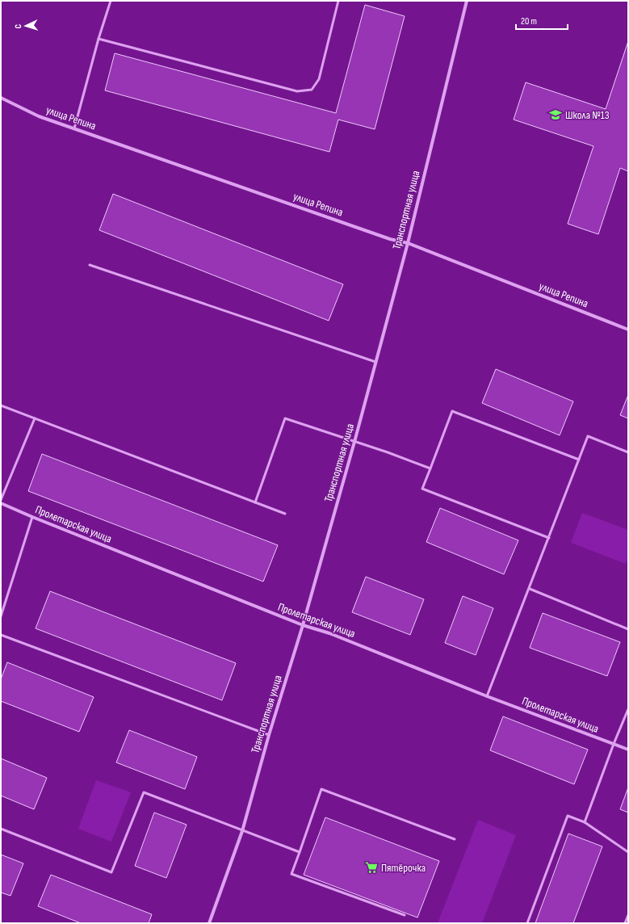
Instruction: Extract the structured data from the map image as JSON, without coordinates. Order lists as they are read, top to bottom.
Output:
{
  "streets": {
    "street": ["улица Репина", "Транспортная улица", "Пролетарская улица"]
  },
  "crossings": [
    ["улица Репина", "Транспортная улица"],
    ["Транспортная улица", "Пролетарская улица"]
  ],
  "places": {
    "school or university": ["Школа №13"],
    "supermarket": ["Пятёрочка"]
  },
  "scale_bar": "20 m",
  "north": "left"
}
